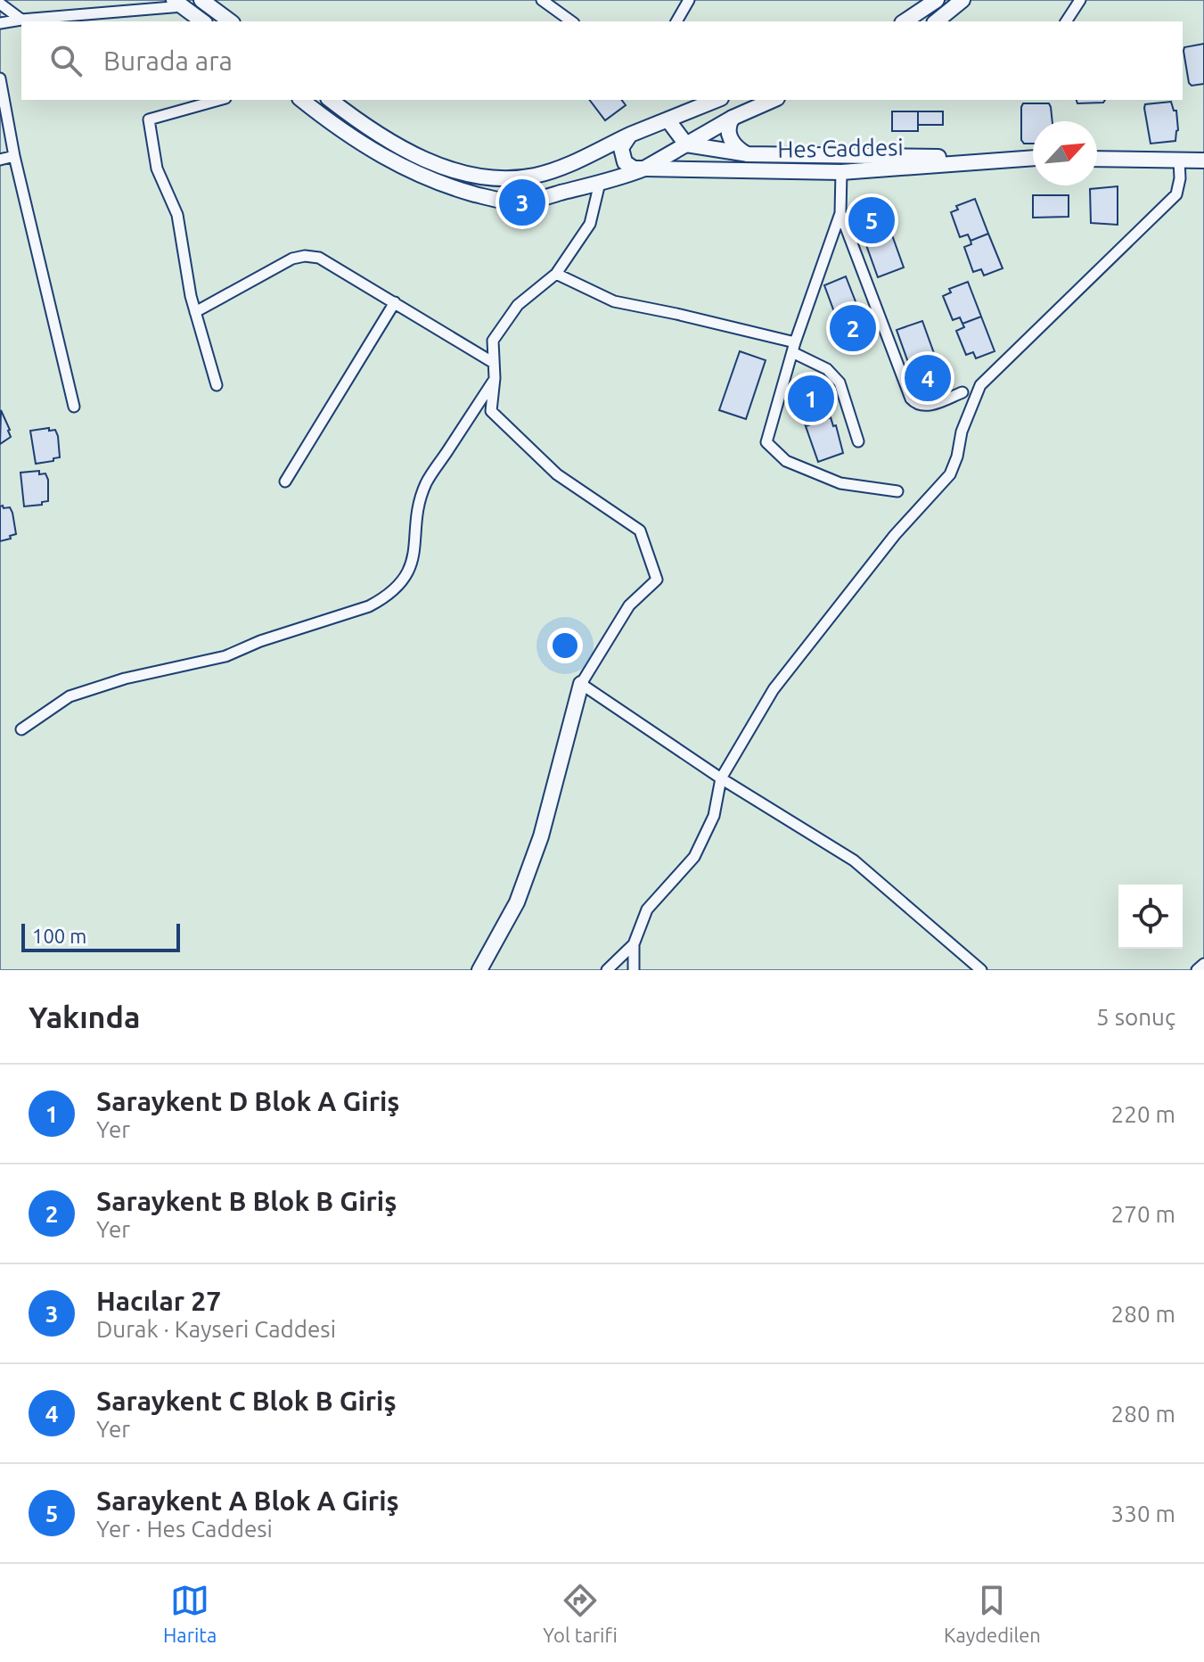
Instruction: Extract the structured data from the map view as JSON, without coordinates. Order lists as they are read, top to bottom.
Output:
{
  "streets": {
    "street": ["Hes Caddesi"]
  },
  "scale_bar": "100 m",
  "north": "top right",
  "page": {
    "search": "Burada ara",
    "pins": [
      "3",
      "5",
      "2",
      "4",
      "1"
    ],
    "scale": "100 m",
    "heading": ["Yakında", "5 sonuç"],
    "list": [
      {
        "mark": "1",
        "name": "Saraykent D Blok A Giriş",
        "note": "Yer",
        "value": "220 m"
      },
      {
        "mark": "2",
        "name": "Saraykent B Blok B Giriş",
        "note": "Yer",
        "value": "270 m"
      },
      {
        "mark": "3",
        "name": "Hacılar 27",
        "note": "Durak · Kayseri Caddesi",
        "value": "280 m"
      },
      {
        "mark": "4",
        "name": "Saraykent C Blok B Giriş",
        "note": "Yer",
        "value": "280 m"
      },
      {
        "mark": "5",
        "name": "Saraykent A Blok A Giriş",
        "note": "Yer · Hes Caddesi",
        "value": "330 m"
      }
    ],
    "nav": ["Harita", "Yol tarifi", "Kaydedilen"]
  }
}
